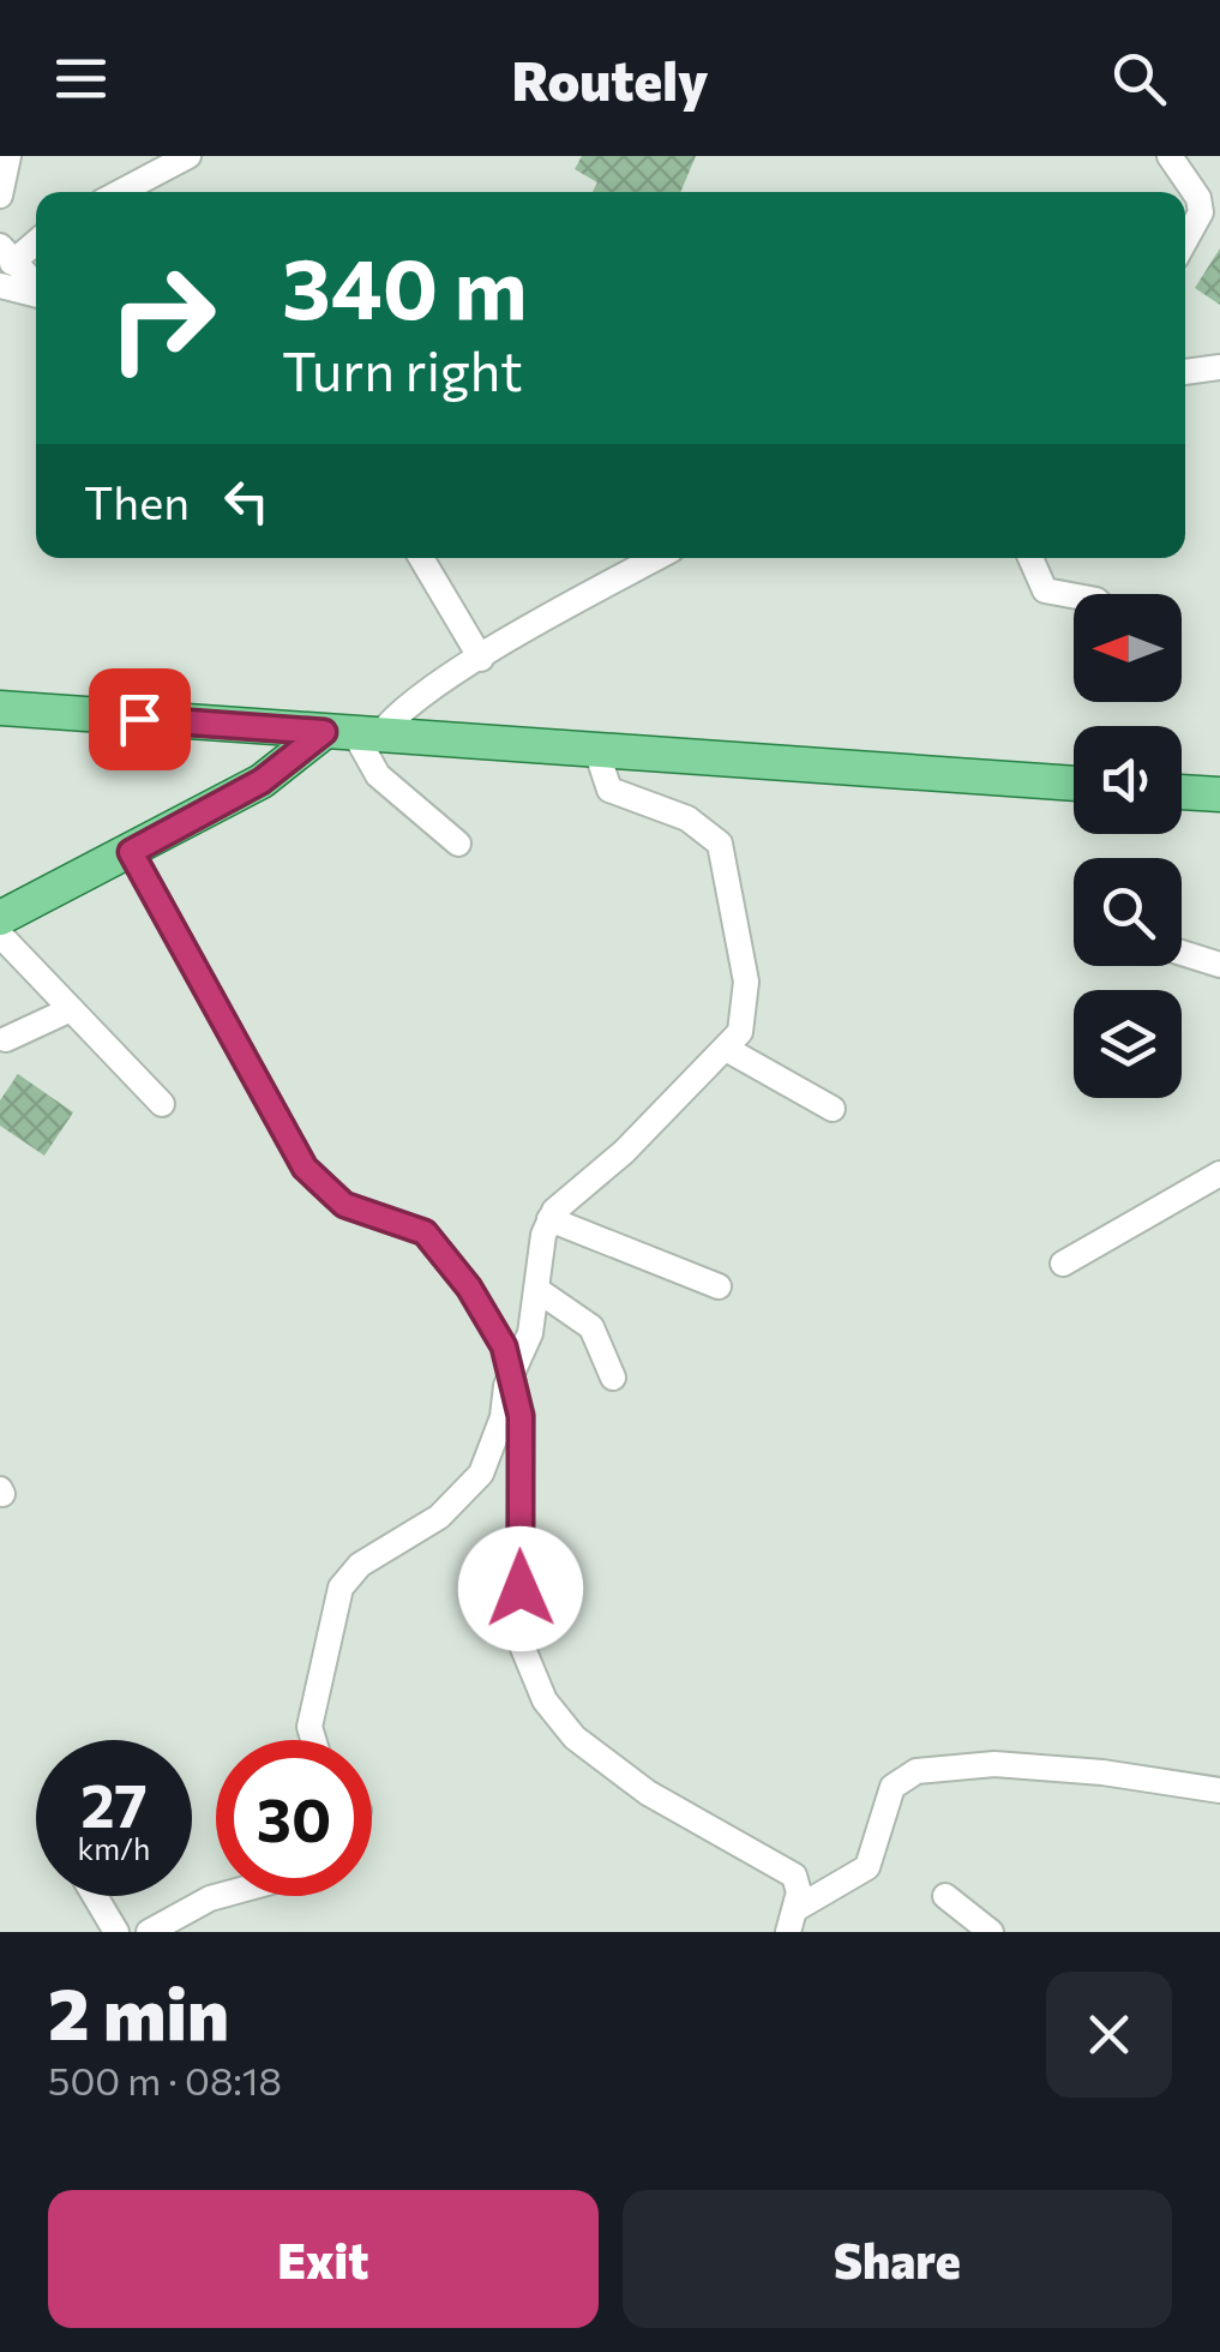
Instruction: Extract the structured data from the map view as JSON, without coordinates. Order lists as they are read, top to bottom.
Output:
{
  "north": "left",
  "page": {
    "header": "Routely",
    "turn": ["340 m", "Turn right"],
    "then": "Then",
    "speed": "27 km/h",
    "limit": "30",
    "heading": ["2 min", "500 m · 08:18"],
    "buttons": ["Exit", "Share"]
  }
}
